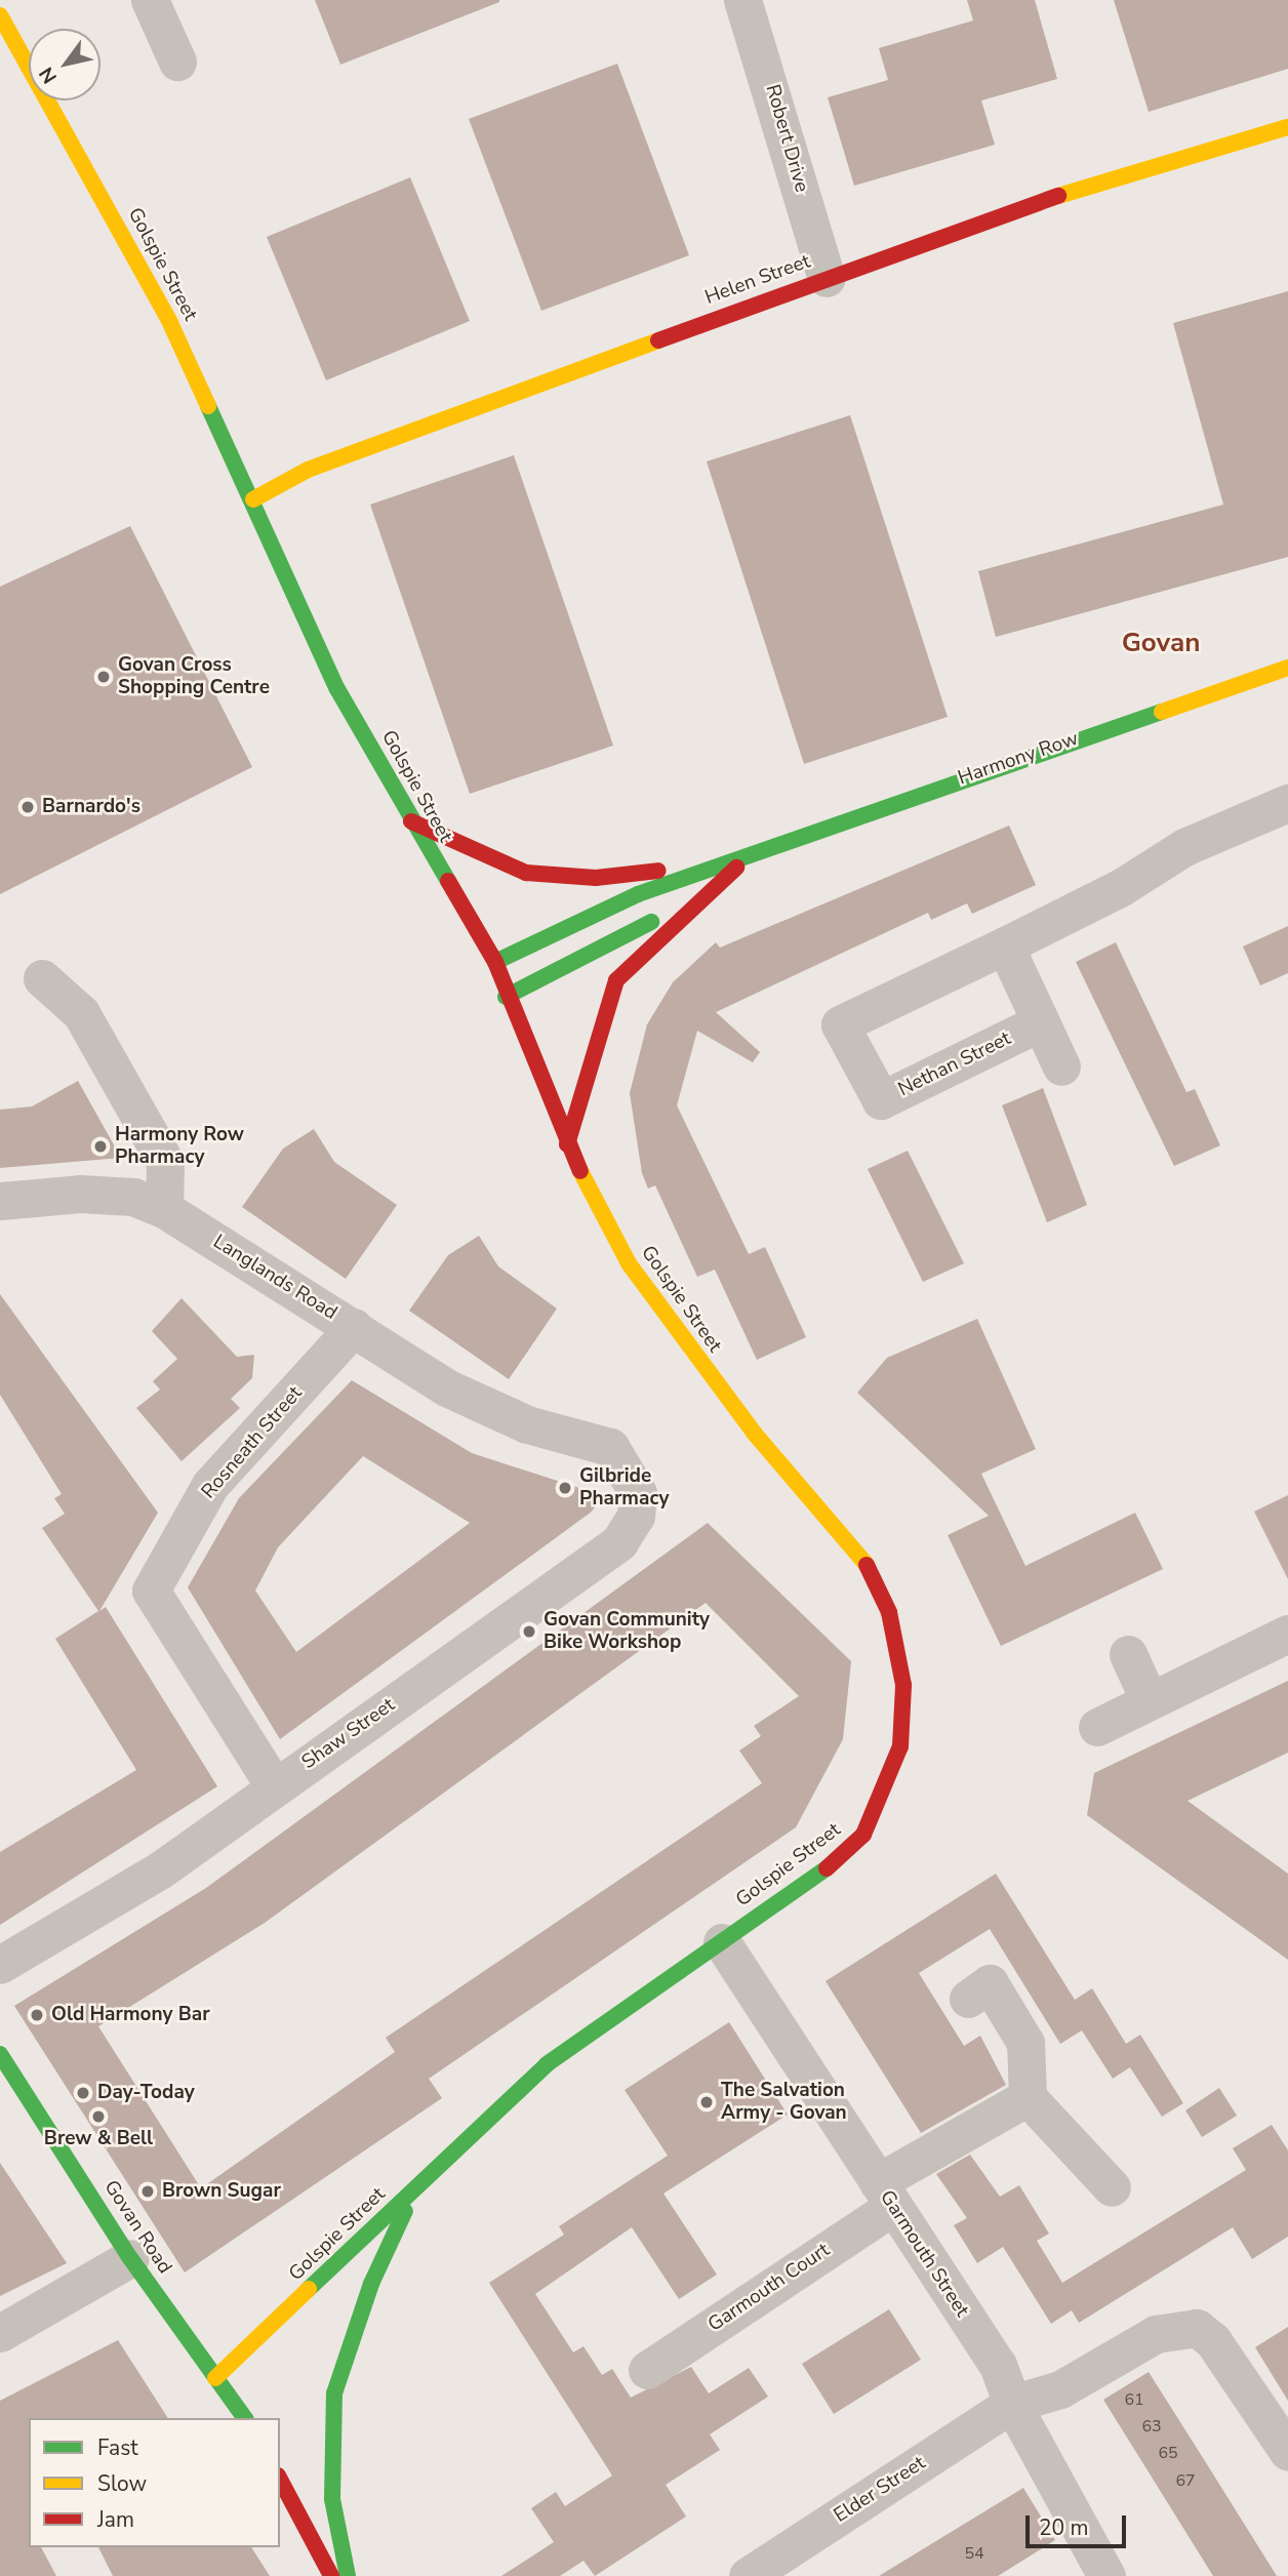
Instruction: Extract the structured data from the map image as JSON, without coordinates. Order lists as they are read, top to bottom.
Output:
{
  "streets": {
    "street": [
      "Robert Drive",
      "Golspie Street",
      "Helen Street",
      "Harmony Row",
      "Nethan Street",
      "Langlands Road",
      "Rosneath Street",
      "Shaw Street",
      "Govan Road",
      "Garmouth Street",
      "Garmouth Court",
      "Elder Street"
    ]
  },
  "crossings": [
    ["Robert Drive", "Helen Street"],
    ["Golspie Street", "Helen Street"],
    ["Golspie Street", "Harmony Row"],
    ["Golspie Street", "Govan Road"],
    ["Golspie Street", "Garmouth Street"],
    ["Langlands Road", "Rosneath Street"],
    ["Langlands Road", "Shaw Street"],
    ["Rosneath Street", "Shaw Street"],
    ["Garmouth Street", "Garmouth Court"],
    ["Garmouth Street", "Elder Street"]
  ],
  "districts": ["Govan"],
  "places": [
    "Govan Cross Shopping Centre",
    "Barnardo's",
    "Harmony Row Pharmacy",
    "Gilbride Pharmacy",
    "Govan Community Bike Workshop",
    "Old Harmony Bar",
    "Day-Today",
    "The Salvation Army - Govan",
    "Brew & Bell",
    "Brown Sugar"
  ],
  "house_numbers": [
    "61",
    "63",
    "65",
    "67",
    "54"
  ],
  "legend": ["Fast", "Slow", "Jam"],
  "scale_bar": "20 m",
  "north": "bottom left"
}
